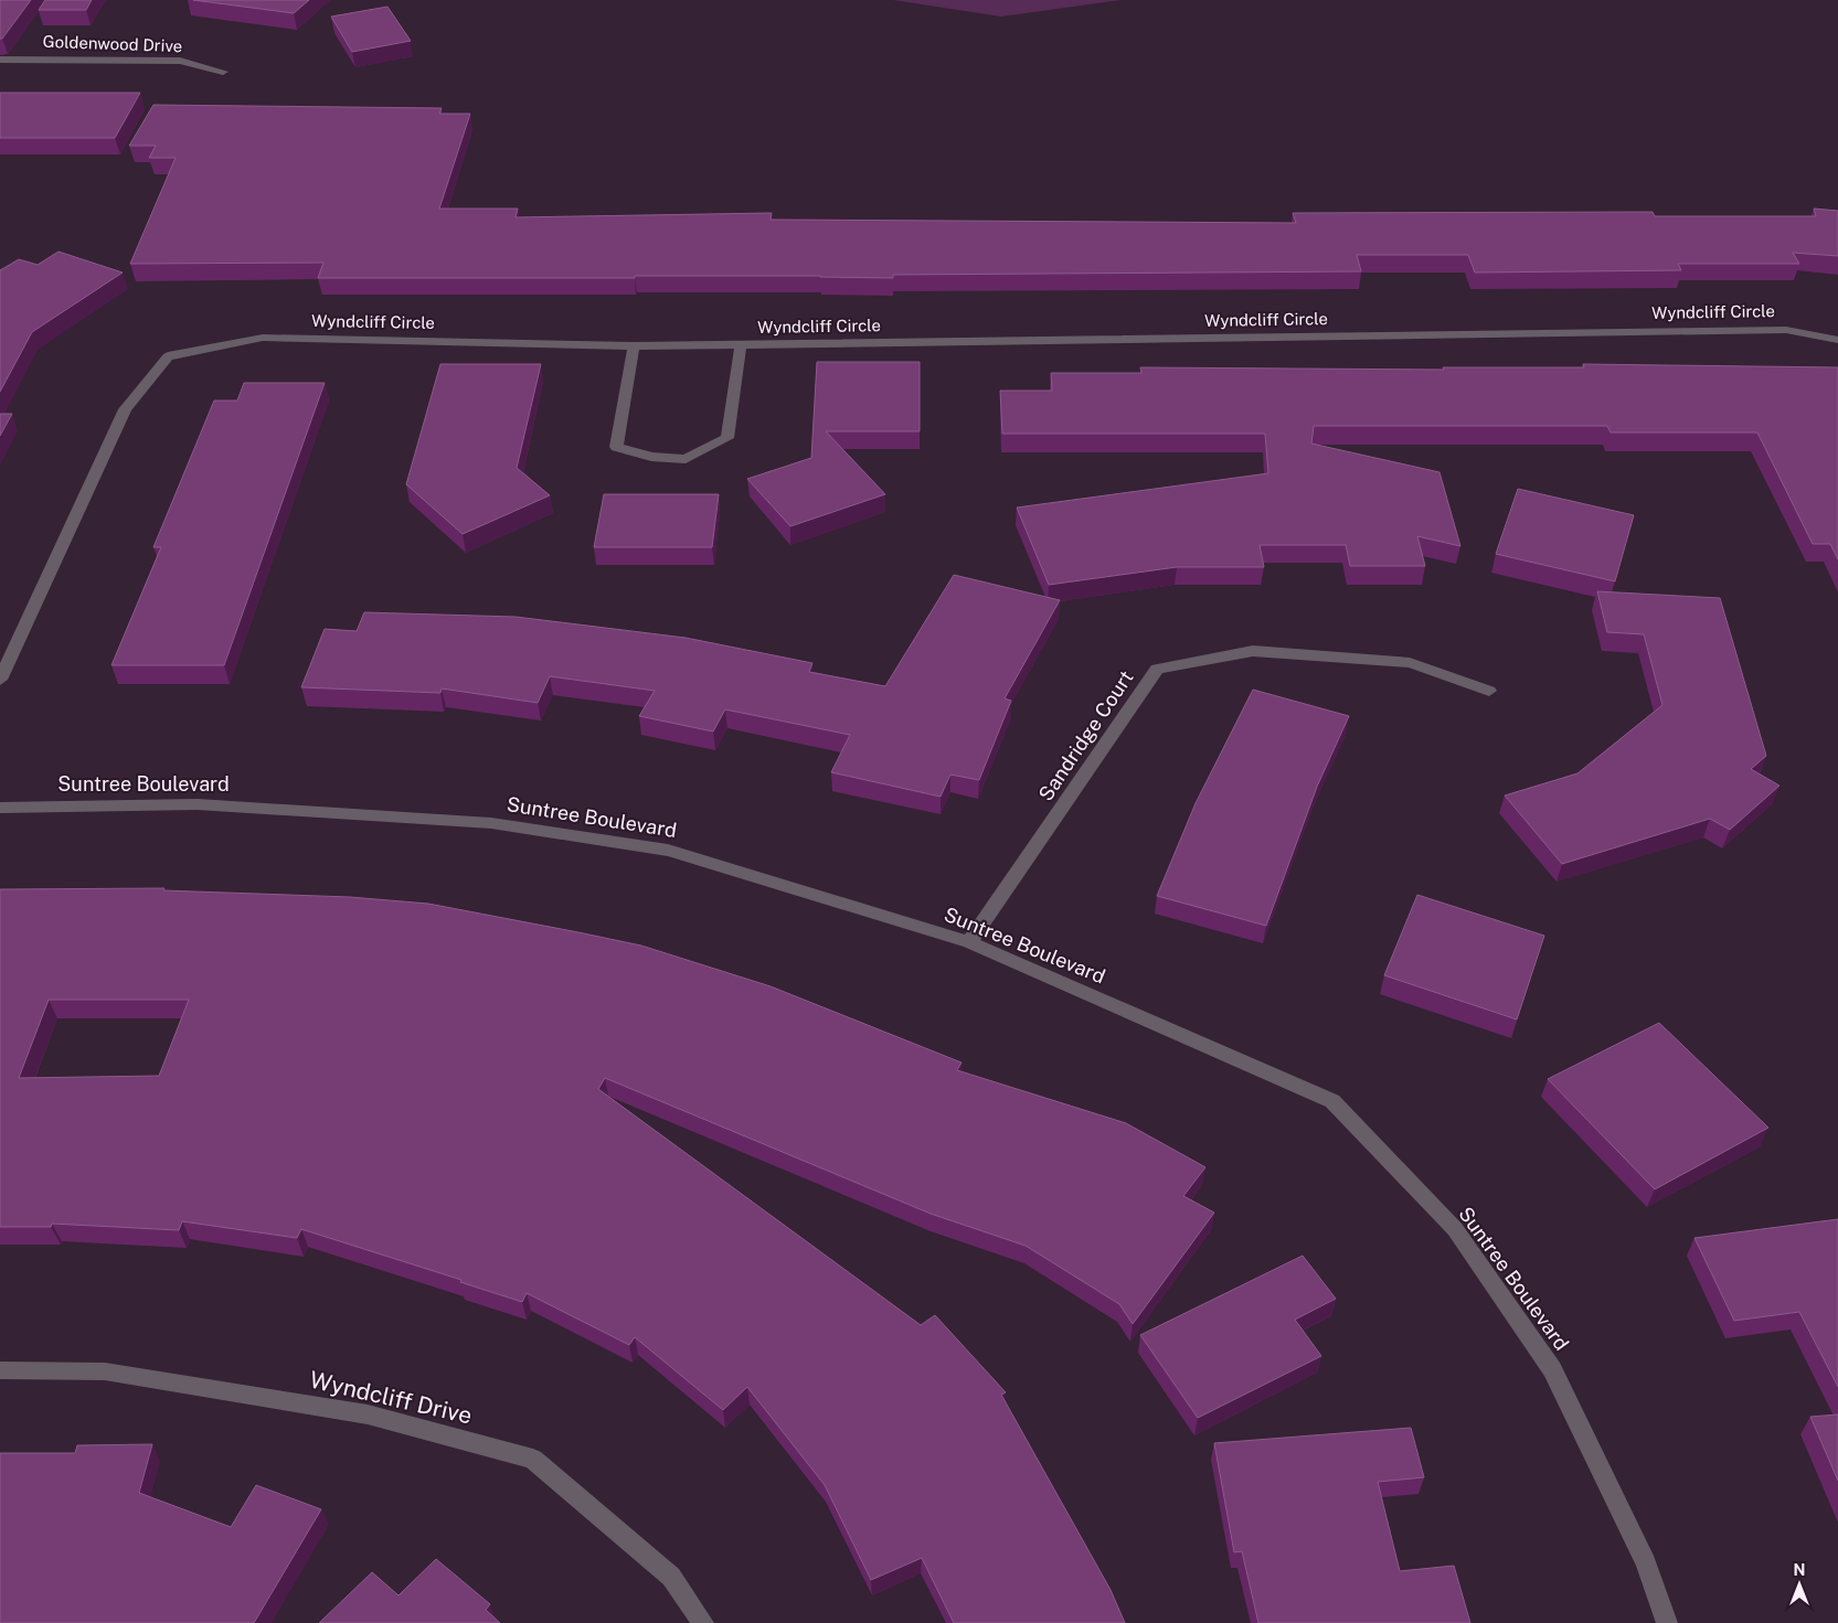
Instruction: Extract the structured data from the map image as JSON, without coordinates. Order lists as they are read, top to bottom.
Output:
{
  "streets": {
    "street": [
      "Goldenwood Drive",
      "Wyndcliff Circle",
      "Sandridge Court",
      "Suntree Boulevard",
      "Wyndcliff Drive"
    ]
  },
  "crossings": [
    ["Sandridge Court", "Suntree Boulevard"]
  ],
  "north": "top"
}
